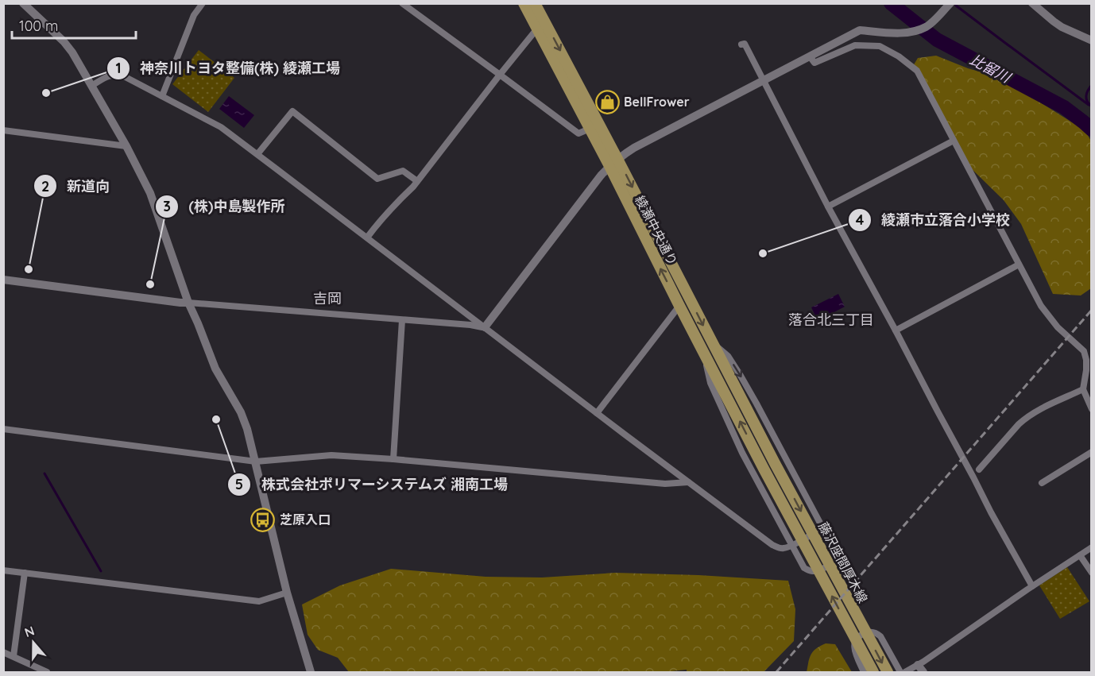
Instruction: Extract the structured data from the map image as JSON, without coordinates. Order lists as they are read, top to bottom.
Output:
{
  "streets": {
    "main road": ["綾瀬中央通り", "藤沢座間厚木線"]
  },
  "crossings": [
    ["綾瀬中央通り", "藤沢座間厚木線"]
  ],
  "districts": ["吉岡", "落合北三丁目"],
  "water": ["比留川"],
  "places": {
    "other": [
      "神奈川トヨタ整備(株) 綾瀬工場",
      "綾瀬市立落合小学校",
      "新道向",
      "(株)中島製作所",
      "株式会社ポリマーシステムズ 湘南工場"
    ],
    "shop": ["BellFrower"],
    "bus stop": ["芝原入口"]
  },
  "scale_bar": "100 m",
  "north": "top"
}
